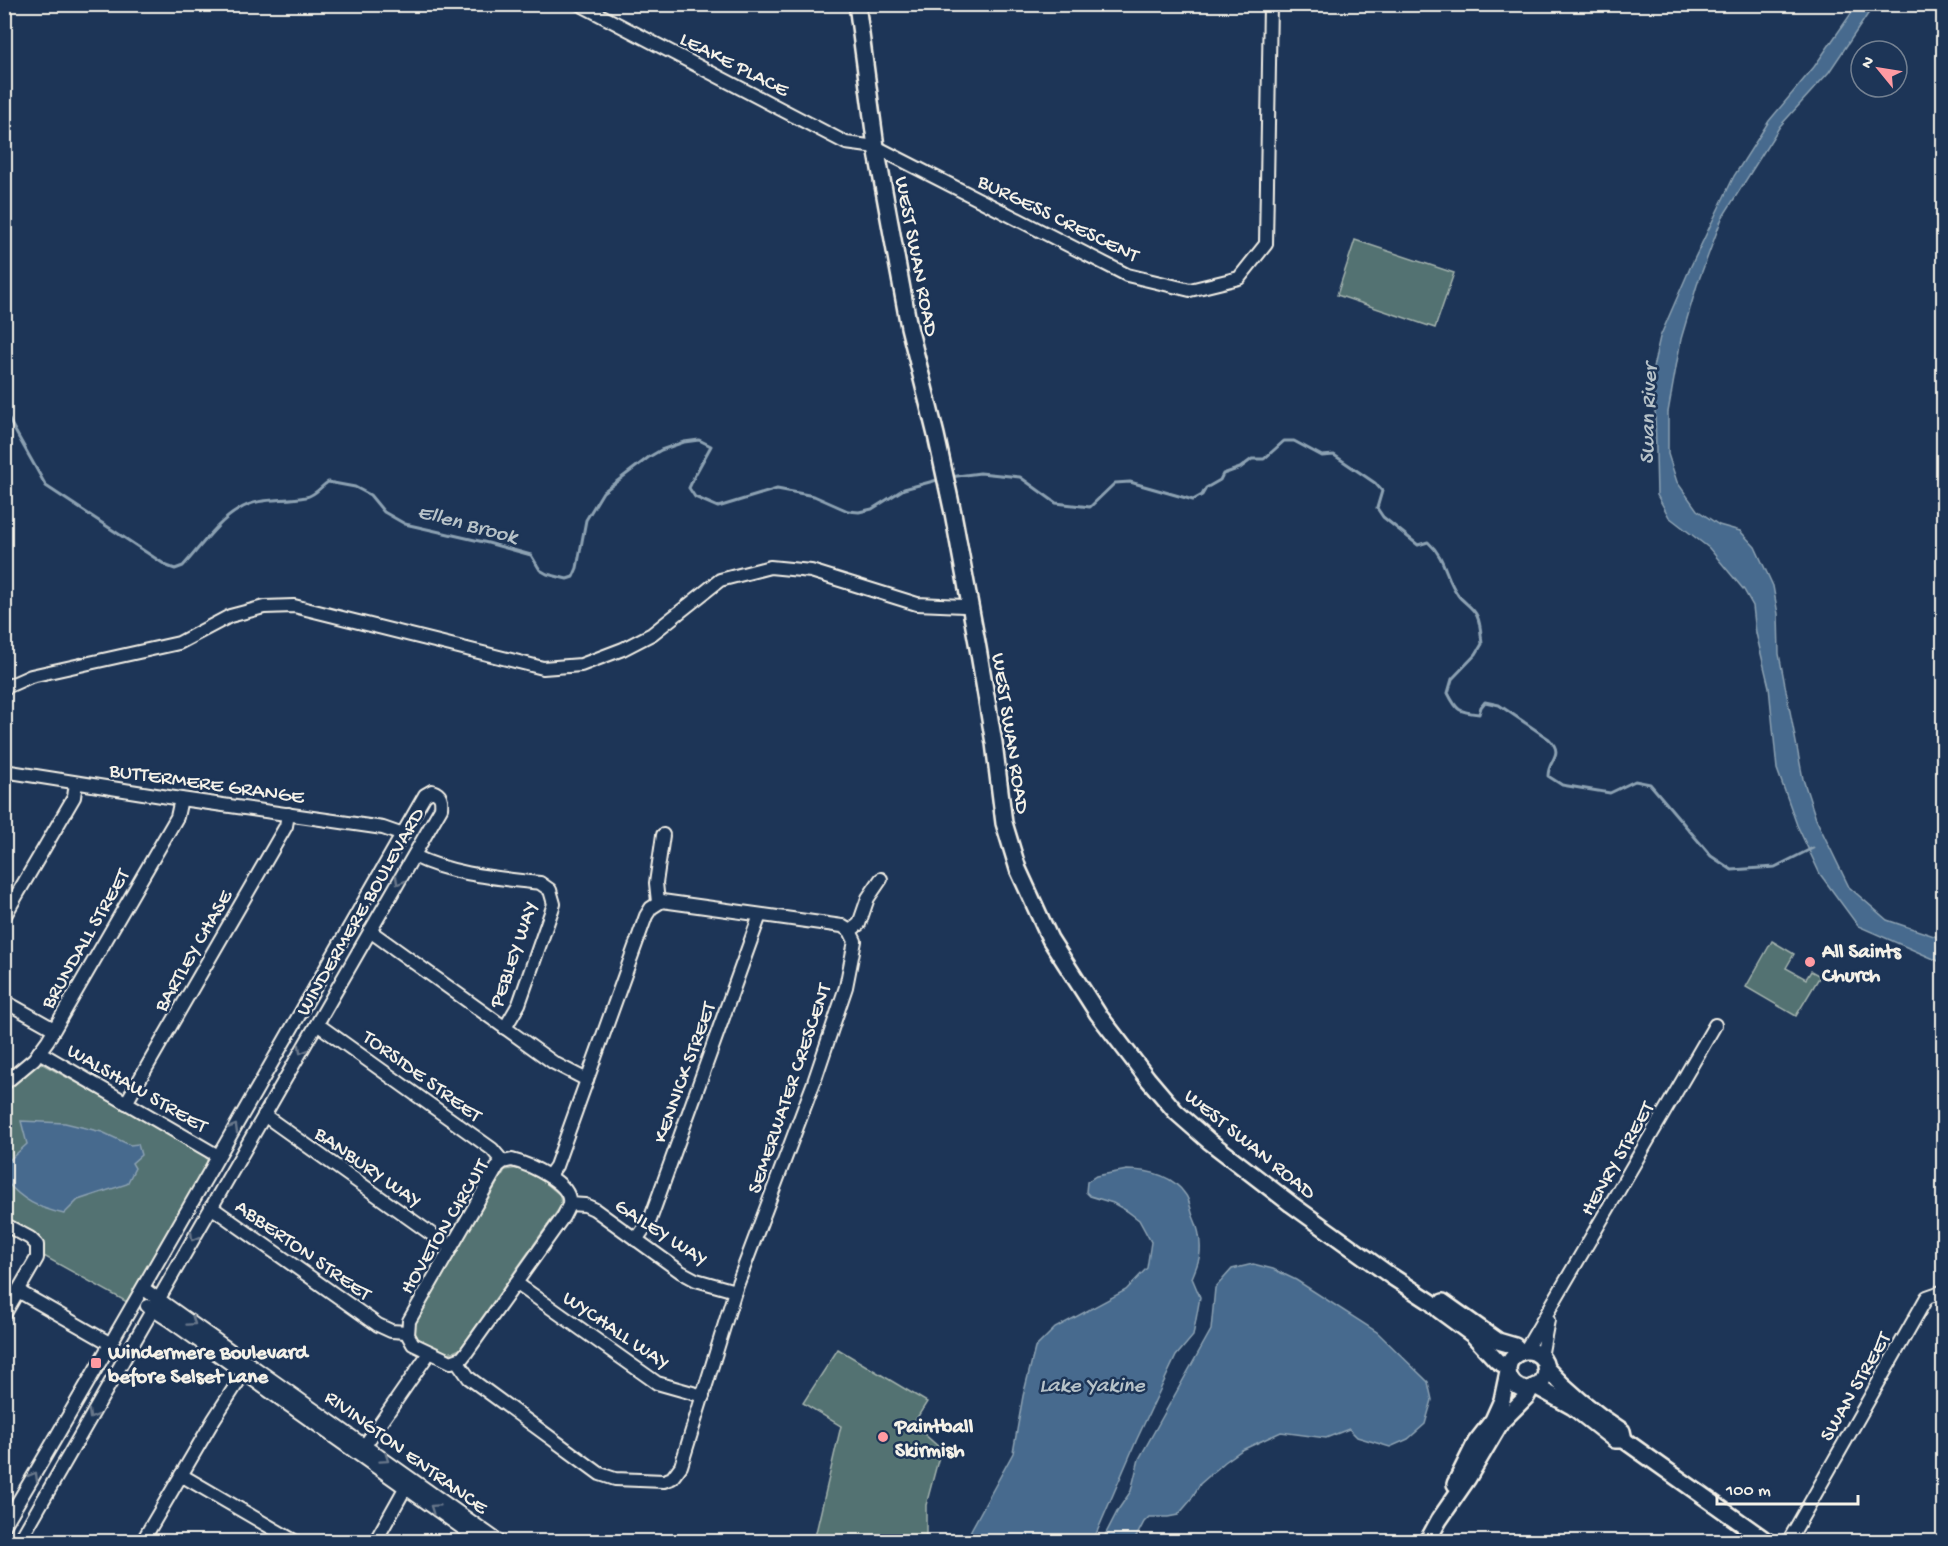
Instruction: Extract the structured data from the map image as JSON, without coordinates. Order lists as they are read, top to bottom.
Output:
{
  "streets": {
    "main road": ["WEST SWAN ROAD"],
    "street": [
      "LEAKE PLACE",
      "BURGESS CRESCENT",
      "BUTTERMERE GRANGE",
      "WINDERMERE BOULEVARD",
      "BRUNDALL STREET",
      "BARTLEY CHASE",
      "PEBLEY WAY",
      "KENNICK STREET",
      "TORSIDE STREET",
      "WALSHAW STREET",
      "SEMERWATER CRESCENT",
      "HENRY STREET",
      "BANBURY WAY",
      "HOVETON CIRCUIT",
      "GAILEY WAY",
      "ABBERTON STREET",
      "WYCHALL WAY",
      "SWAN STREET",
      "RIVINGTON ENTRANCE"
    ]
  },
  "crossings": [
    ["LEAKE PLACE", "BURGESS CRESCENT"],
    ["LEAKE PLACE", "WEST SWAN ROAD"],
    ["BURGESS CRESCENT", "WEST SWAN ROAD"],
    ["WEST SWAN ROAD", "HENRY STREET"],
    ["BUTTERMERE GRANGE", "WINDERMERE BOULEVARD"],
    ["BUTTERMERE GRANGE", "BRUNDALL STREET"],
    ["BUTTERMERE GRANGE", "BARTLEY CHASE"],
    ["WINDERMERE BOULEVARD", "PEBLEY WAY"],
    ["WINDERMERE BOULEVARD", "TORSIDE STREET"],
    ["WINDERMERE BOULEVARD", "WALSHAW STREET"],
    ["WINDERMERE BOULEVARD", "BANBURY WAY"],
    ["WINDERMERE BOULEVARD", "ABBERTON STREET"],
    ["WINDERMERE BOULEVARD", "RIVINGTON ENTRANCE"],
    ["BRUNDALL STREET", "WALSHAW STREET"],
    ["BARTLEY CHASE", "WALSHAW STREET"],
    ["KENNICK STREET", "GAILEY WAY"],
    ["TORSIDE STREET", "HOVETON CIRCUIT"],
    ["SEMERWATER CRESCENT", "GAILEY WAY"],
    ["SEMERWATER CRESCENT", "WYCHALL WAY"],
    ["BANBURY WAY", "HOVETON CIRCUIT"],
    ["HOVETON CIRCUIT", "GAILEY WAY"],
    ["HOVETON CIRCUIT", "ABBERTON STREET"]
  ],
  "water": ["Swan River", "Ellen Brook", "Lake Yakine"],
  "places": {
    "other": ["All Saints Church", "Paintball Skirmish"],
    "transit": ["Windermere Boulevard before Selset Lane"]
  },
  "scale_bar": "100 m",
  "north": "top left"
}
